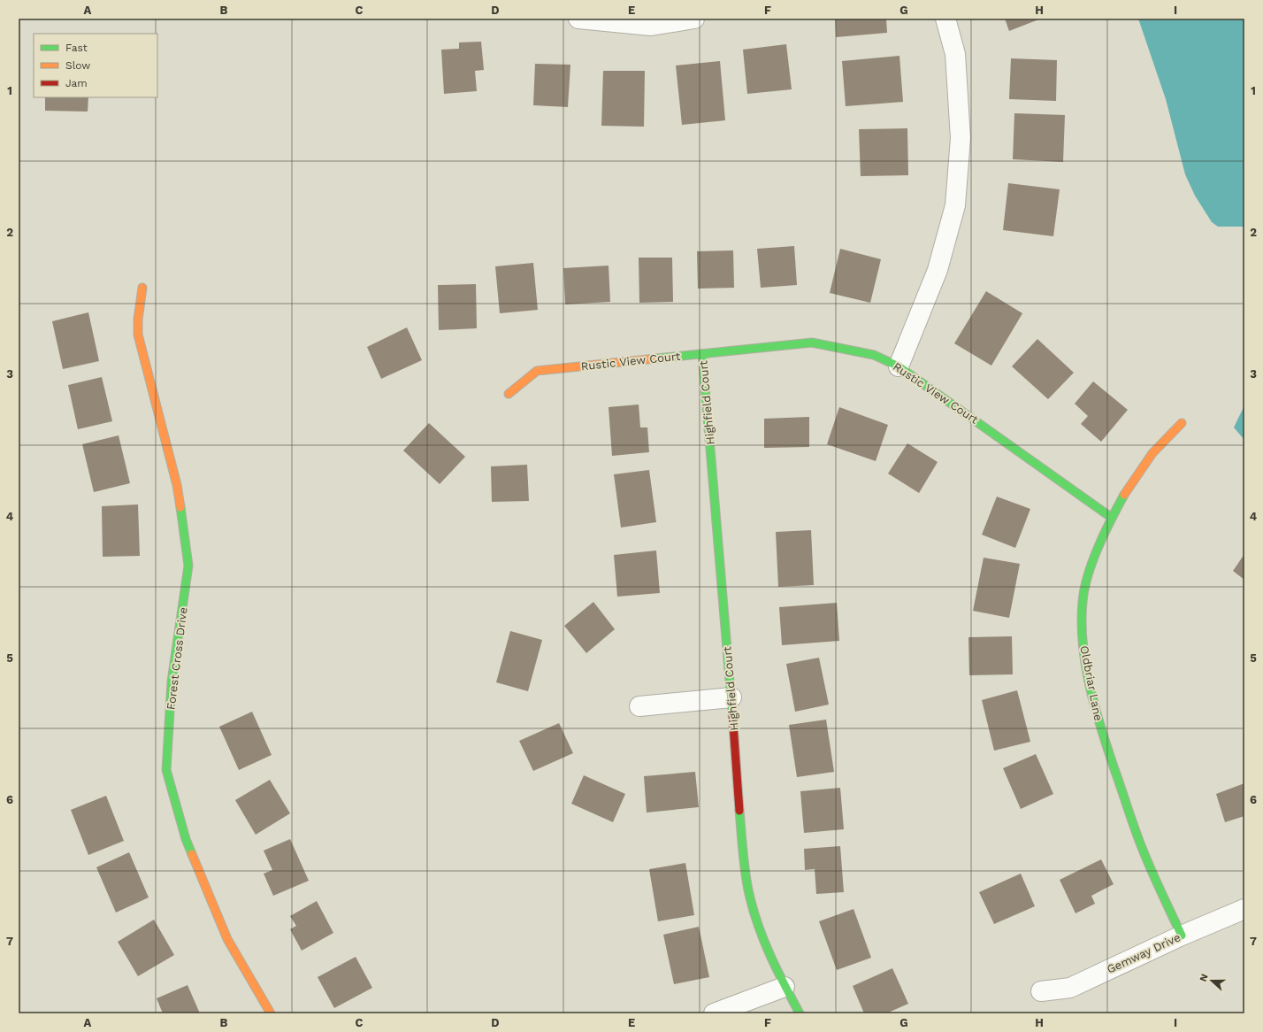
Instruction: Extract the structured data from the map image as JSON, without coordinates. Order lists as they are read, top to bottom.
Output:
{
  "streets": {
    "street": [
      "Rustic View Court",
      "Highfield Court",
      "Forest Cross Drive",
      "Oldbriar Lane",
      "Gemway Drive"
    ]
  },
  "crossings": [
    ["Rustic View Court", "Highfield Court"],
    ["Rustic View Court", "Oldbriar Lane"],
    ["Oldbriar Lane", "Gemway Drive"]
  ],
  "legend": ["Fast", "Slow", "Jam"],
  "north": "left",
  "grid": {
    "columns": [
      "A",
      "B",
      "C",
      "D",
      "E",
      "F",
      "G",
      "H",
      "I"
    ],
    "rows": [
      "1",
      "2",
      "3",
      "4",
      "5",
      "6",
      "7"
    ]
  }
}
